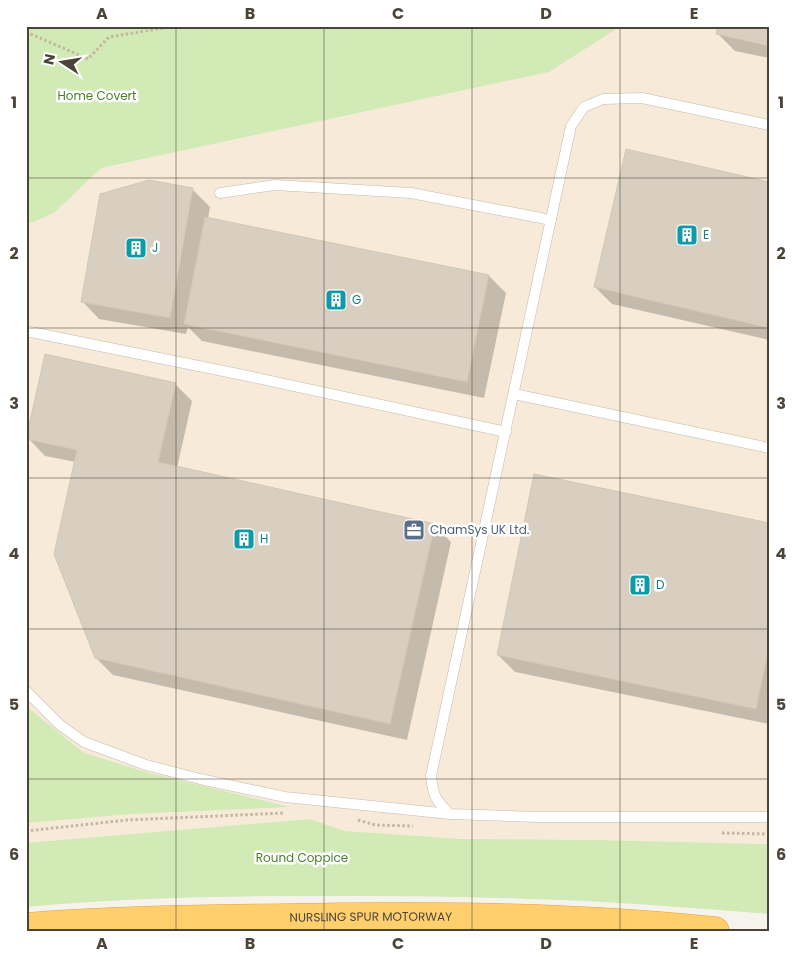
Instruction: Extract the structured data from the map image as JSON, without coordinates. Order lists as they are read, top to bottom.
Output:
{
  "streets": {
    "highway": ["NURSLING SPUR MOTORWAY"]
  },
  "parks": ["Home Covert", "Round Coppice"],
  "places": {
    "building": [
      "E",
      "J",
      "G",
      "H",
      "D"
    ],
    "office": ["ChamSys UK Ltd."]
  },
  "north": "left",
  "grid": {
    "columns": [
      "A",
      "B",
      "C",
      "D",
      "E"
    ],
    "rows": [
      "1",
      "2",
      "3",
      "4",
      "5",
      "6"
    ]
  }
}
